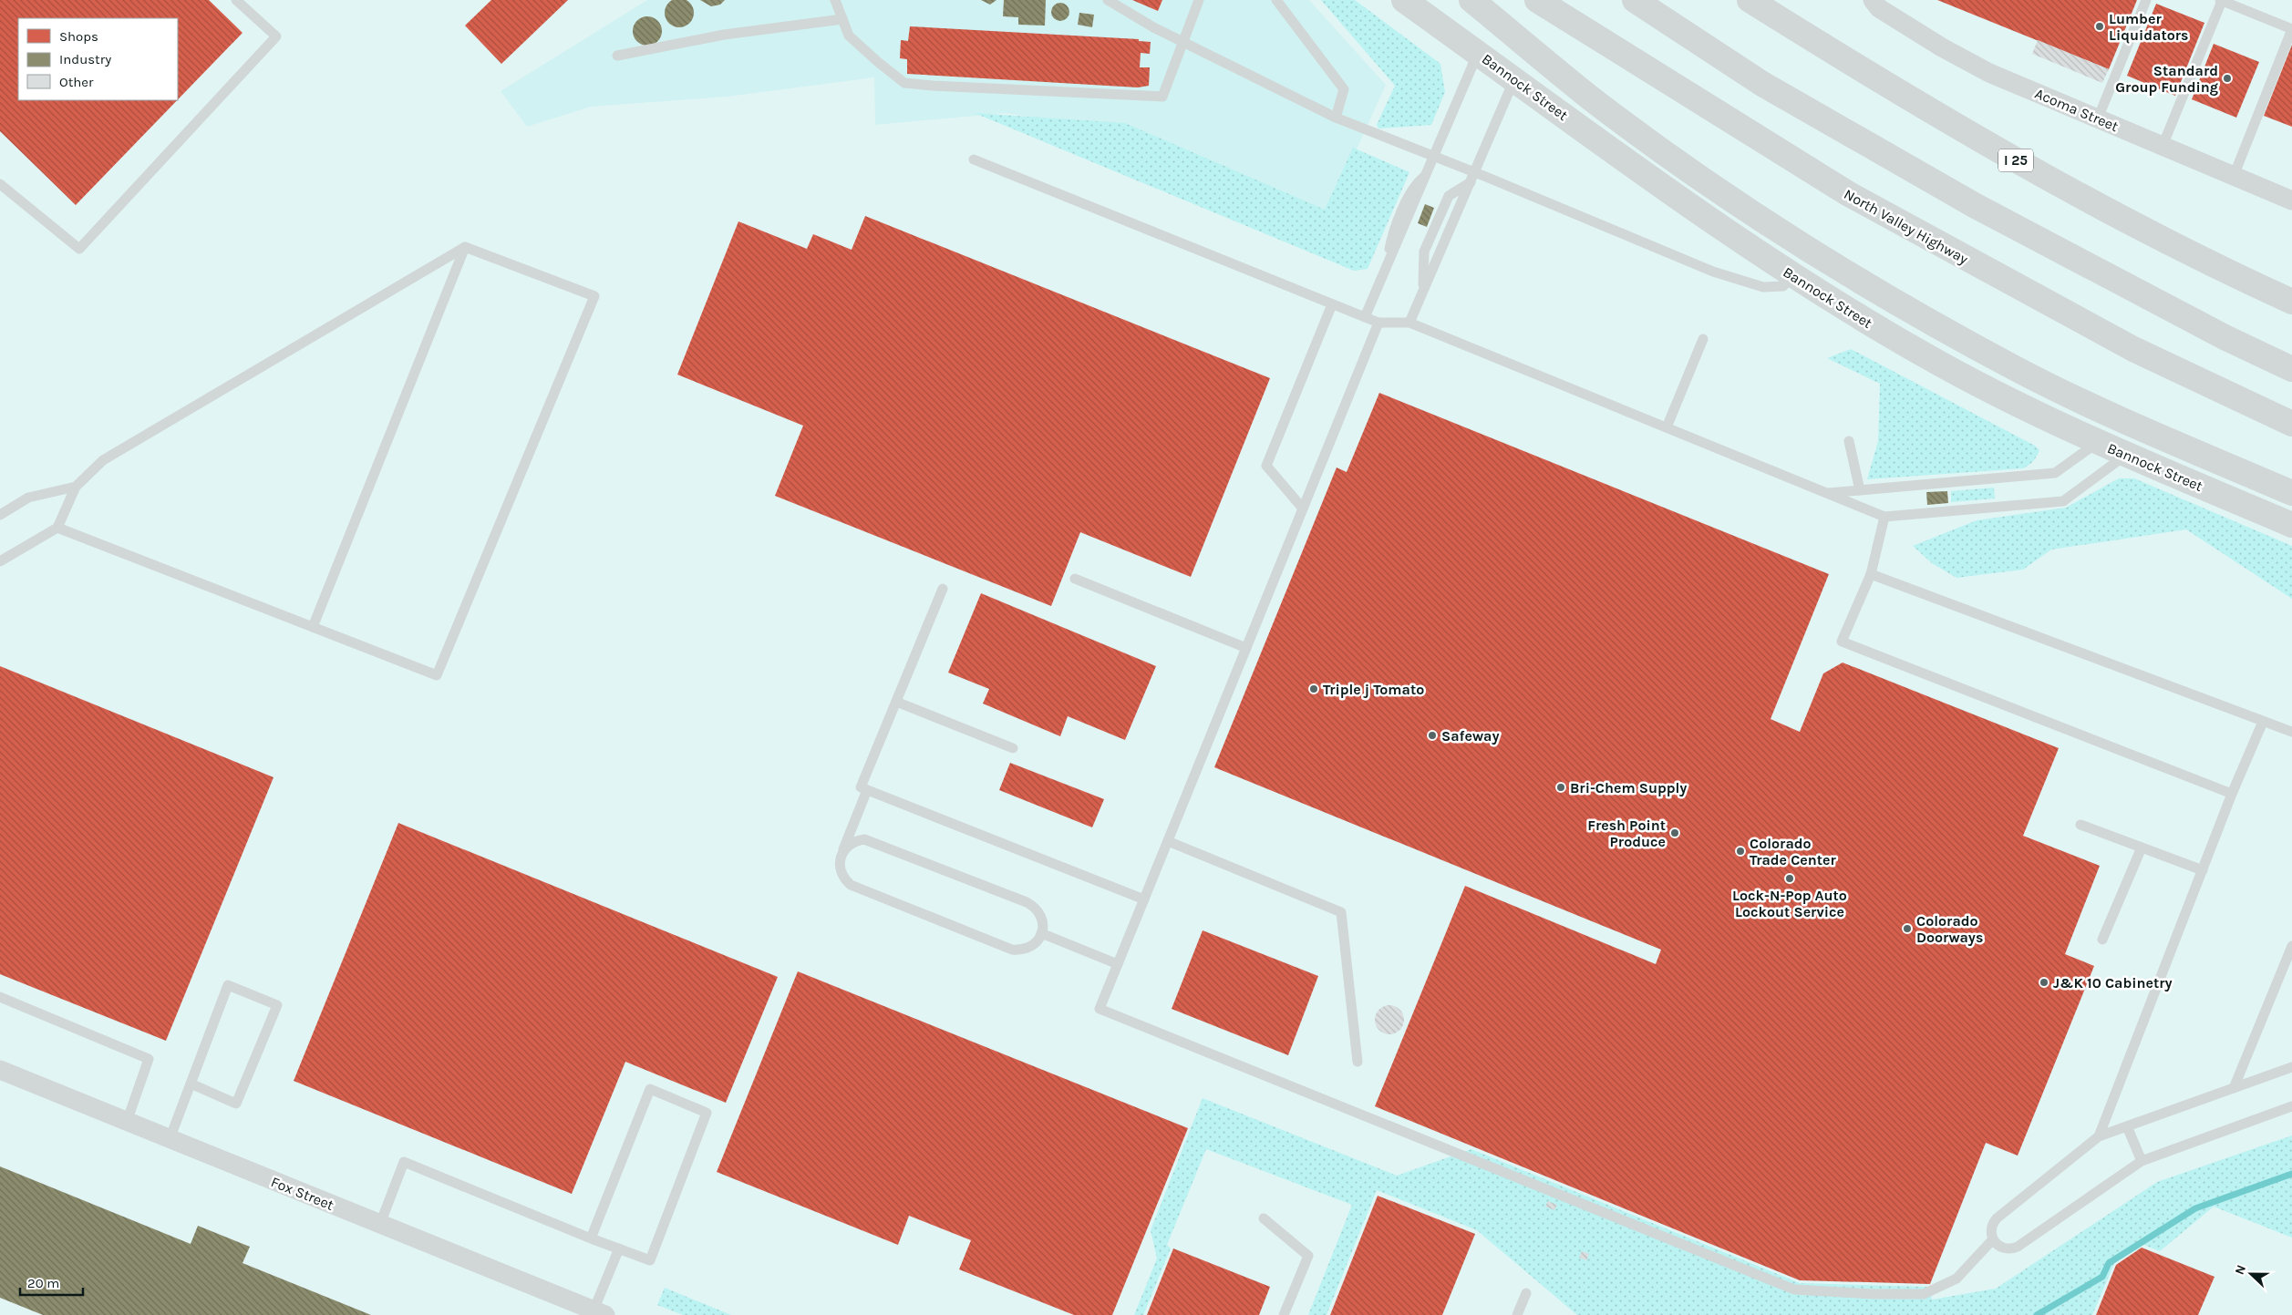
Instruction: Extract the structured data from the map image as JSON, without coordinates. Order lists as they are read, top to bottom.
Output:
{
  "streets": {
    "main road": ["Bannock Street", "I 25", "North Valley Highway"],
    "street": ["Acoma Street", "Fox Street"]
  },
  "places": [
    "Lumber Liquidators",
    "Standard Group Funding",
    "Triple j Tomato",
    "Safeway",
    "Bri-Chem Supply",
    "Fresh Point Produce",
    "Colorado Trade Center",
    "Lock-N-Pop Auto Lockout Service",
    "Colorado Doorways",
    "J&K 10 Cabinetry"
  ],
  "legend": ["Shops", "Industry", "Other"],
  "scale_bar": "20 m",
  "north": "left"
}
